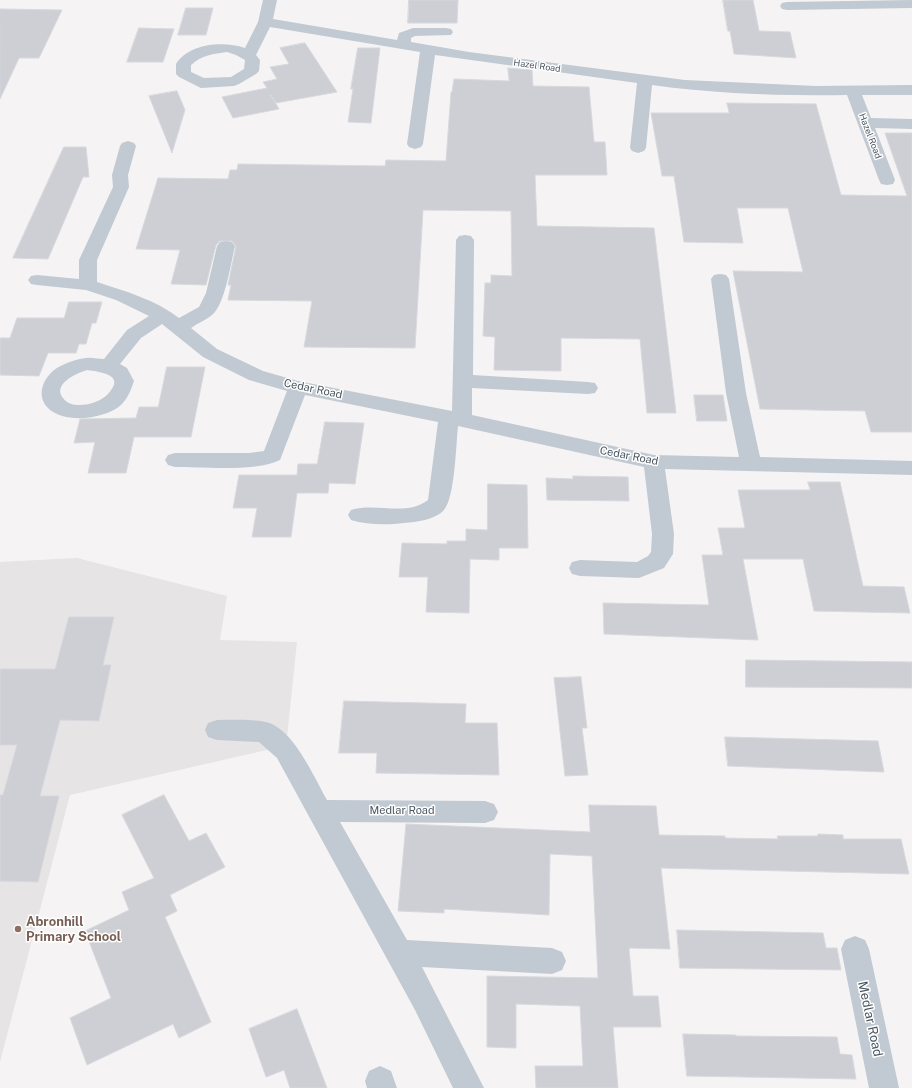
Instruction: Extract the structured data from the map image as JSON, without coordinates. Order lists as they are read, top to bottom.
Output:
{
  "streets": {
    "street": ["Hazel Road", "Cedar Road", "Medlar Road"]
  },
  "places": ["Abronhill Primary School"]
}
